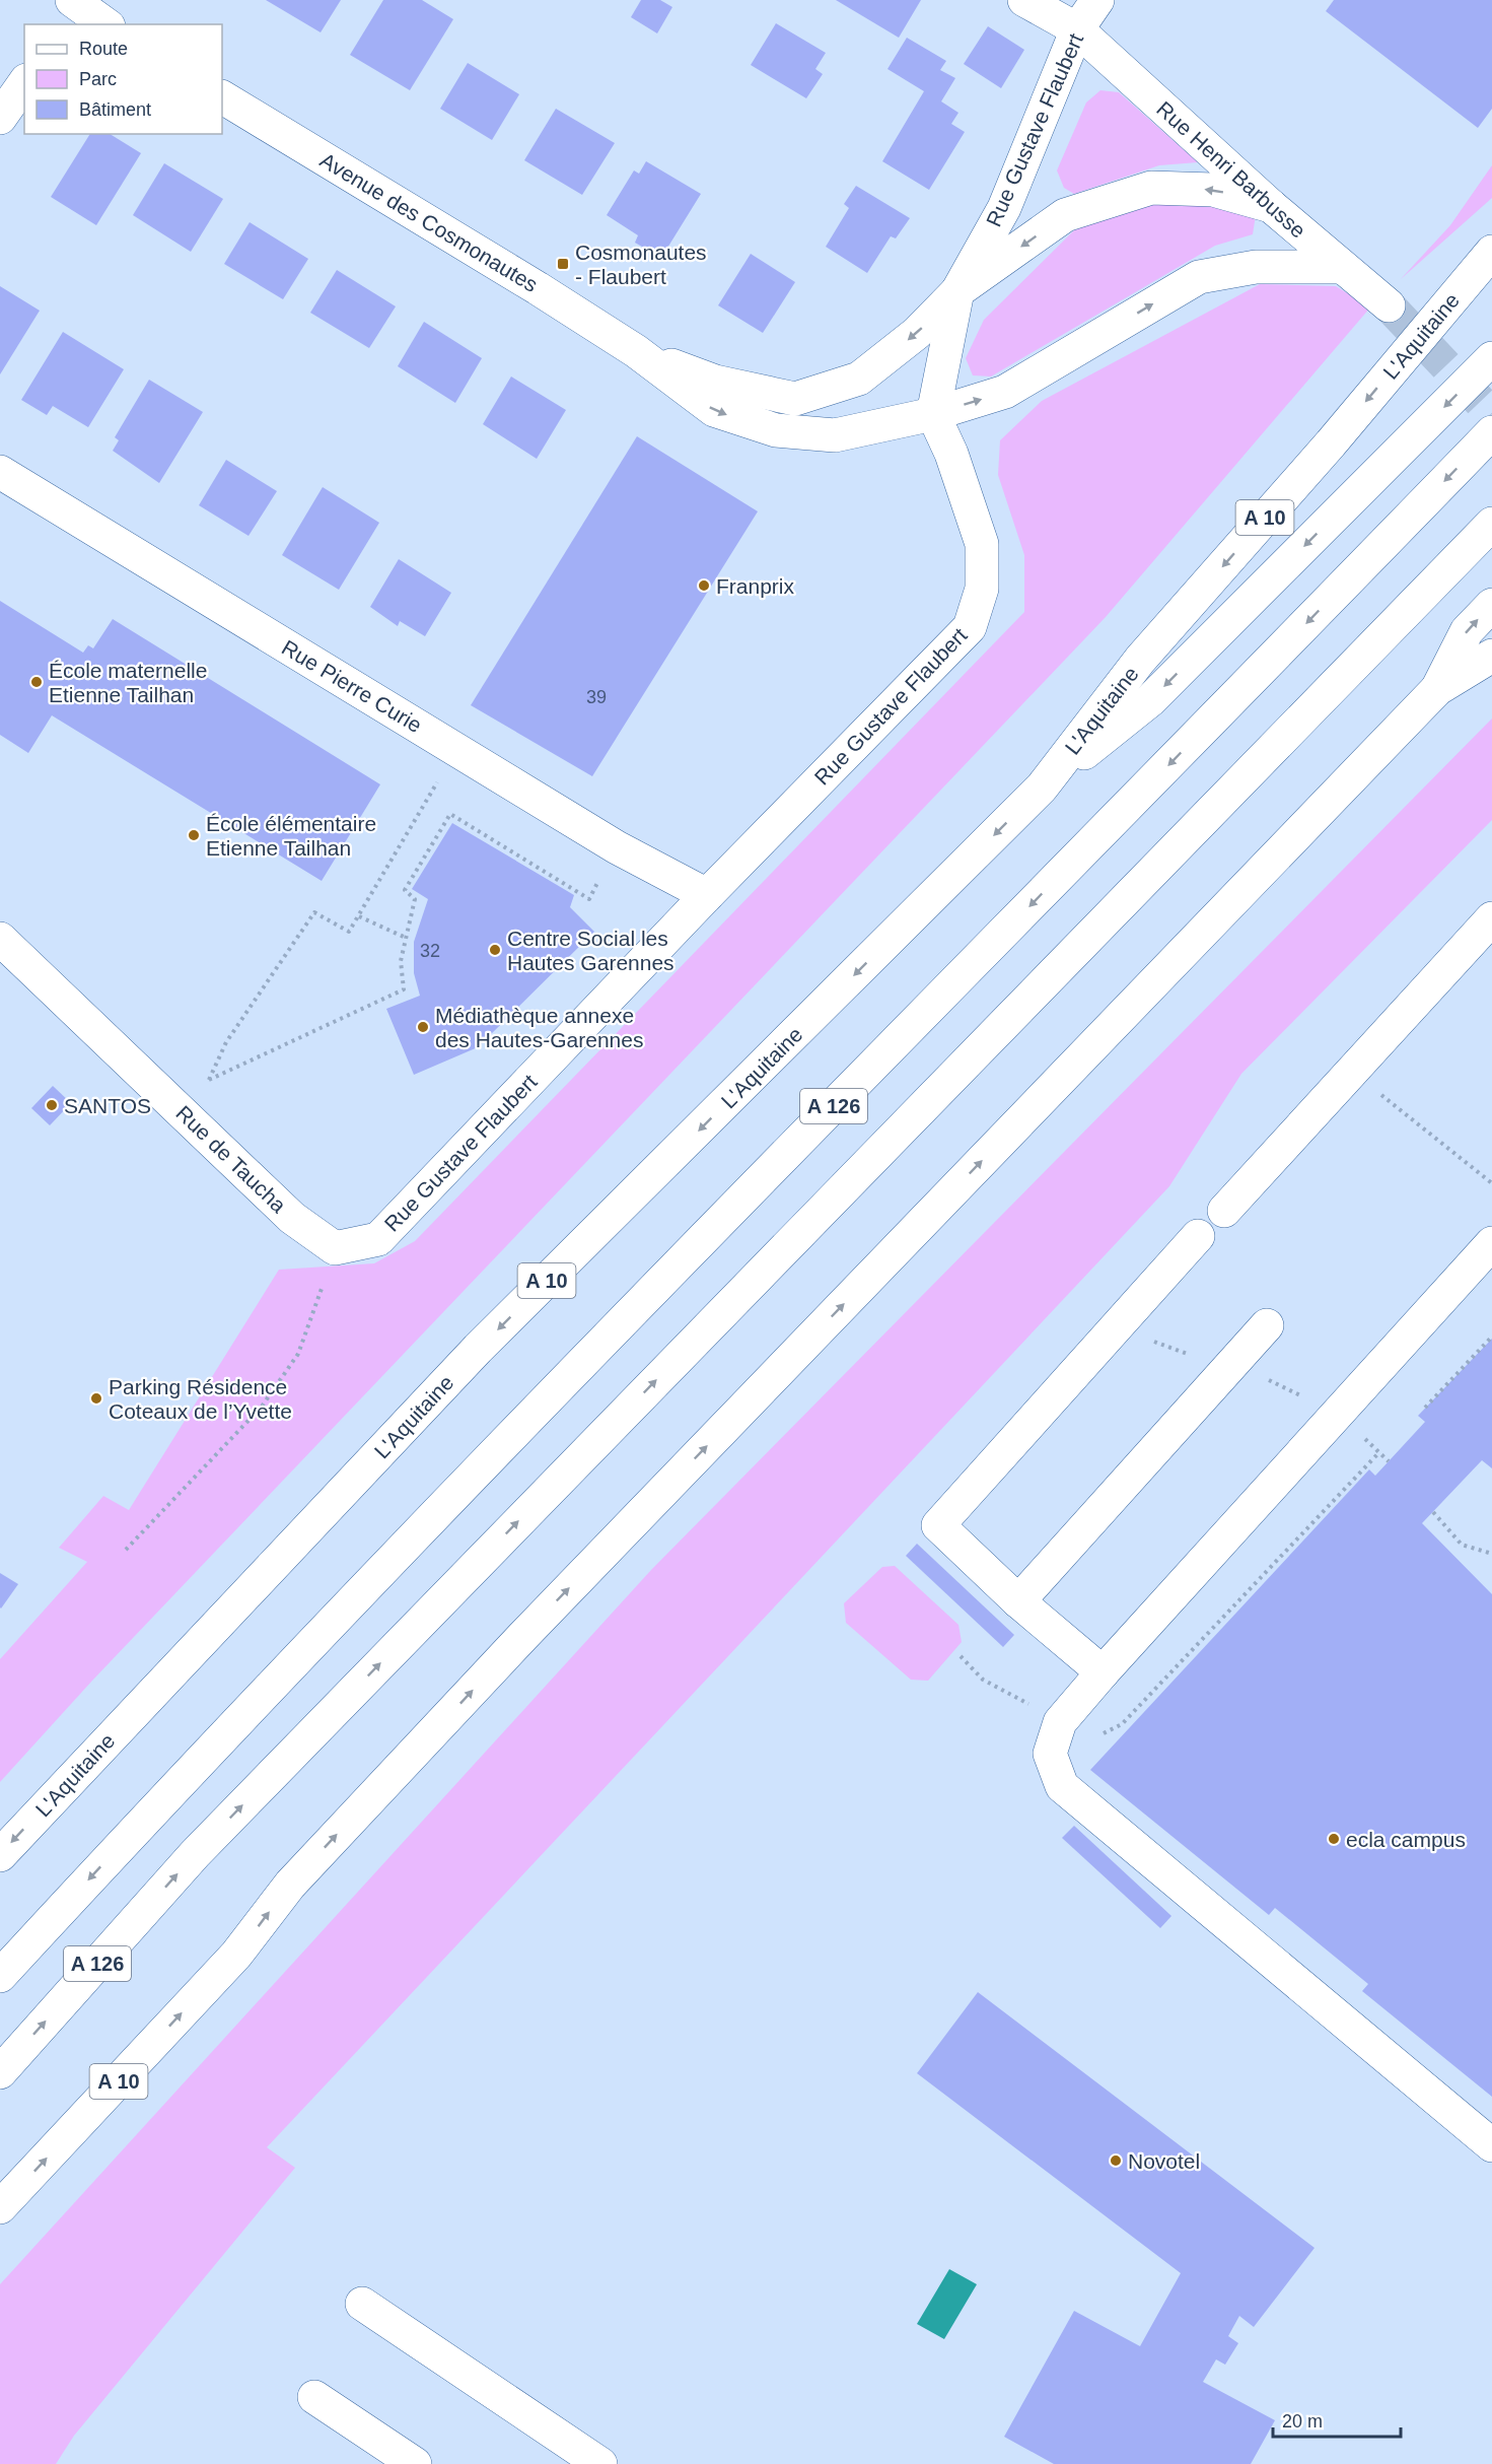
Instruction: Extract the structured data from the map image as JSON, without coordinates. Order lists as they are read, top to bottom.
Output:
{
  "streets": {
    "main road": [
      "Rue Gustave Flaubert",
      "Rue Henri Barbusse",
      "Avenue des Cosmonautes",
      "L'Aquitaine",
      "A 10",
      "Rue Pierre Curie",
      "A 126",
      "Rue de Taucha"
    ]
  },
  "crossings": [
    ["Rue Gustave Flaubert", "Rue Henri Barbusse"],
    ["Rue Gustave Flaubert", "Rue Pierre Curie"],
    ["Rue Gustave Flaubert", "Rue de Taucha"]
  ],
  "places": {
    "transit": ["Cosmonautes - Flaubert"],
    "other": [
      "Franprix",
      "École maternelle Etienne Tailhan",
      "École élémentaire Etienne Tailhan",
      "Centre Social les Hautes Garennes",
      "Médiathèque annexe des Hautes-Garennes",
      "SANTOS",
      "Parking Résidence Coteaux de l’Yvette",
      "ecla campus",
      "Novotel"
    ]
  },
  "house_numbers": ["39", "32"],
  "legend": ["Route", "Parc", "Bâtiment"],
  "scale_bar": "20 m"
}
